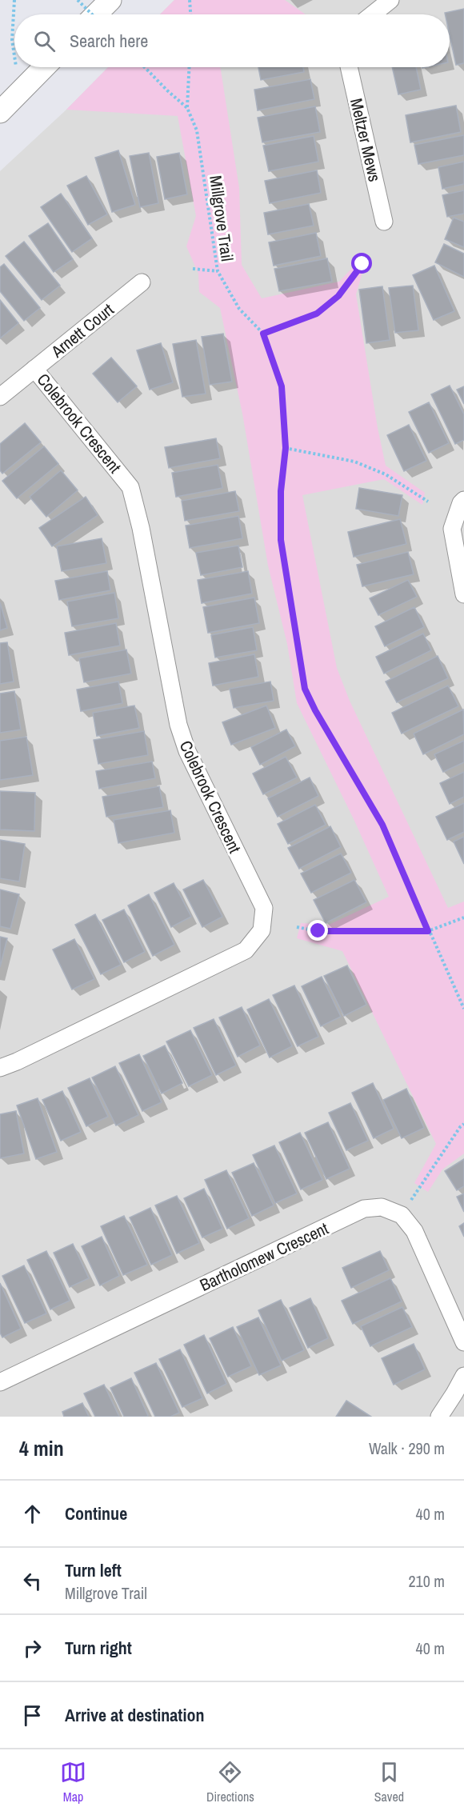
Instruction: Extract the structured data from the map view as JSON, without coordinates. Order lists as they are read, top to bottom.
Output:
{
  "streets": {
    "street": [
      "Meltzer Mews",
      "Arnett Court",
      "Colebrook Crescent",
      "Bartholomew Crescent"
    ],
    "path": ["Millgrove Trail"]
  },
  "crossings": [
    ["Arnett Court", "Colebrook Crescent"]
  ],
  "page": {
    "search": "Search here",
    "heading": ["4 min", "Walk · 290 m"],
    "list": [
      ["Continue", "40 m"],
      ["Turn left", "Millgrove Trail", "210 m"],
      ["Turn right", "40 m"],
      "Arrive at destination"
    ],
    "nav": ["Map", "Directions", "Saved"]
  }
}
